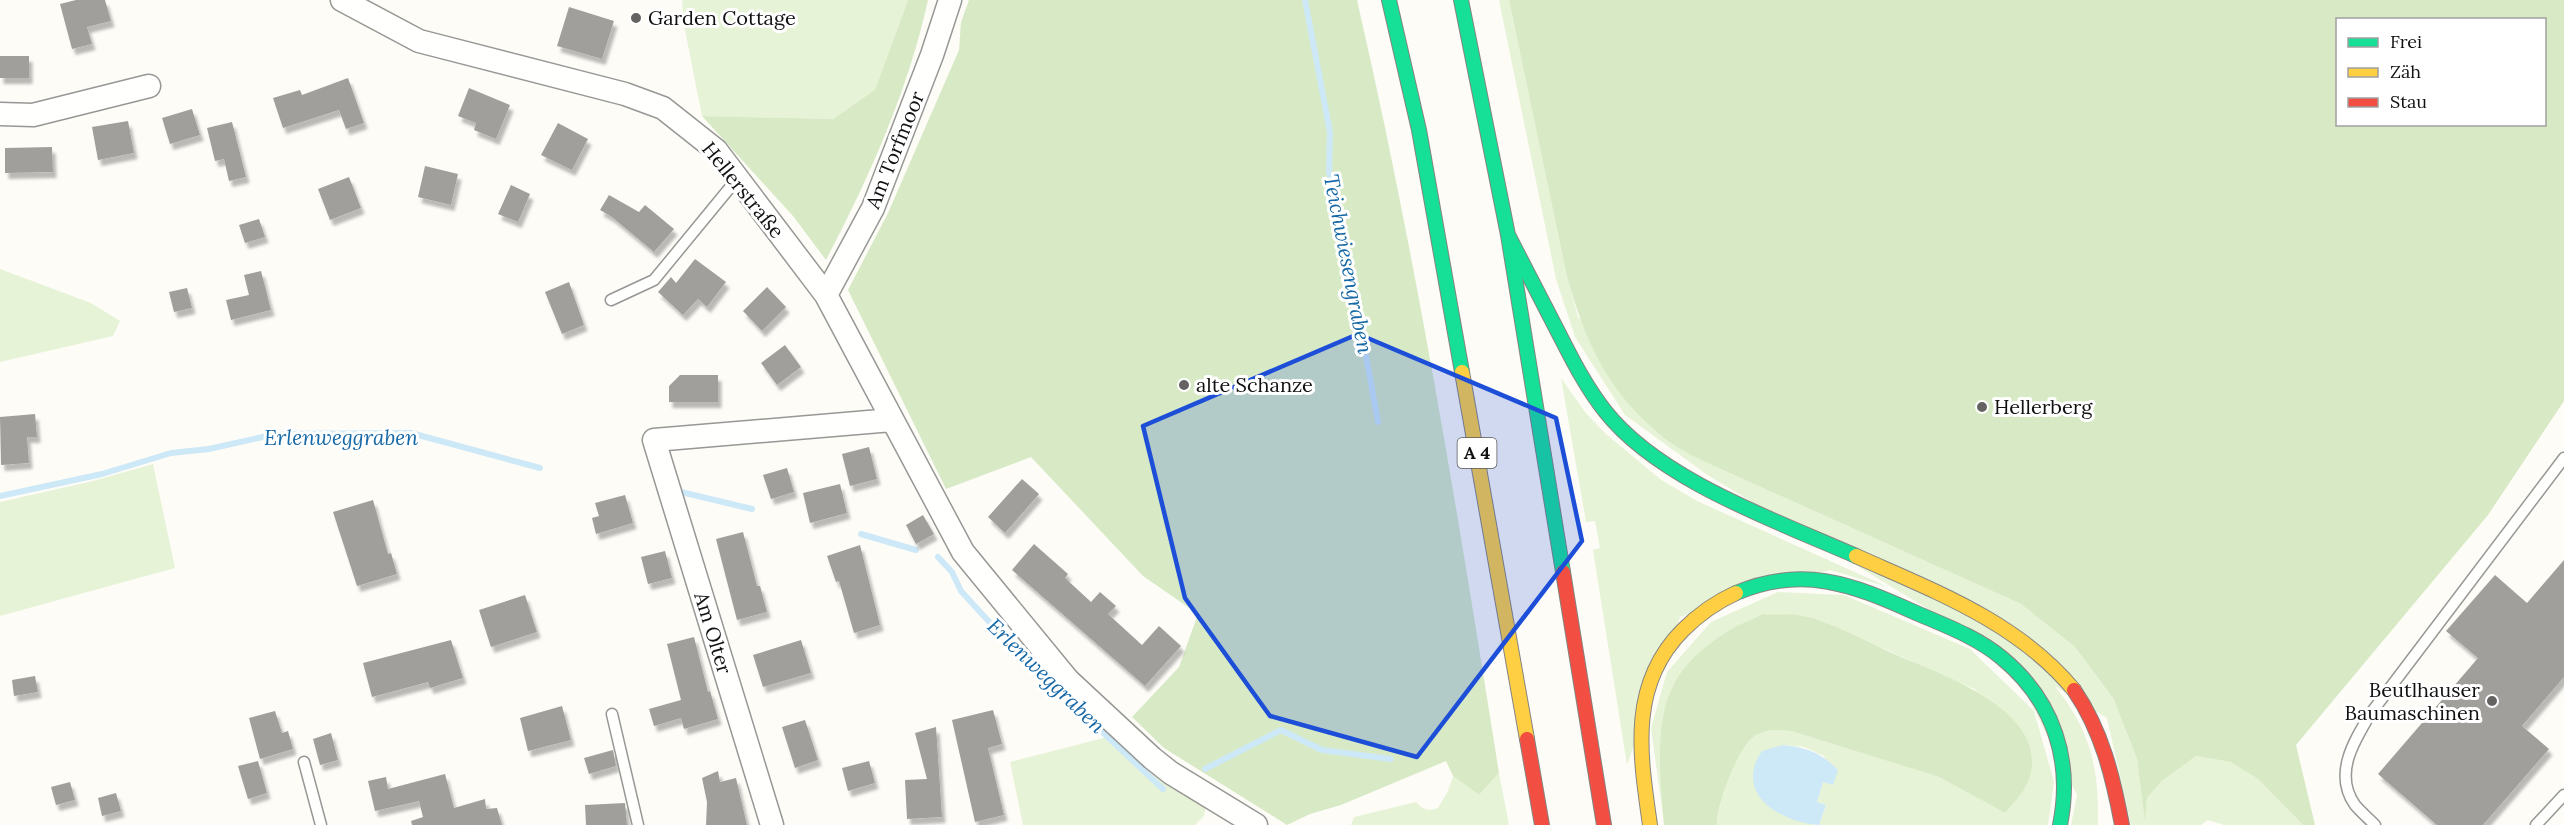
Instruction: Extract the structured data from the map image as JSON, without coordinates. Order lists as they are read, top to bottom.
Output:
{
  "streets": {
    "highway": ["A 4"],
    "street": ["Am Torfmoor", "Hellerstraße", "Am Olter"]
  },
  "crossings": [
    ["Am Torfmoor", "Hellerstraße"],
    ["Hellerstraße", "Am Olter"]
  ],
  "water": ["Teichwiesengraben", "Erlenweggraben"],
  "places": [
    "Garden Cottage",
    "alte Schanze",
    "Hellerberg",
    "Beutlhauser Baumaschinen"
  ],
  "legend": ["Frei", "Zäh", "Stau"]
}
